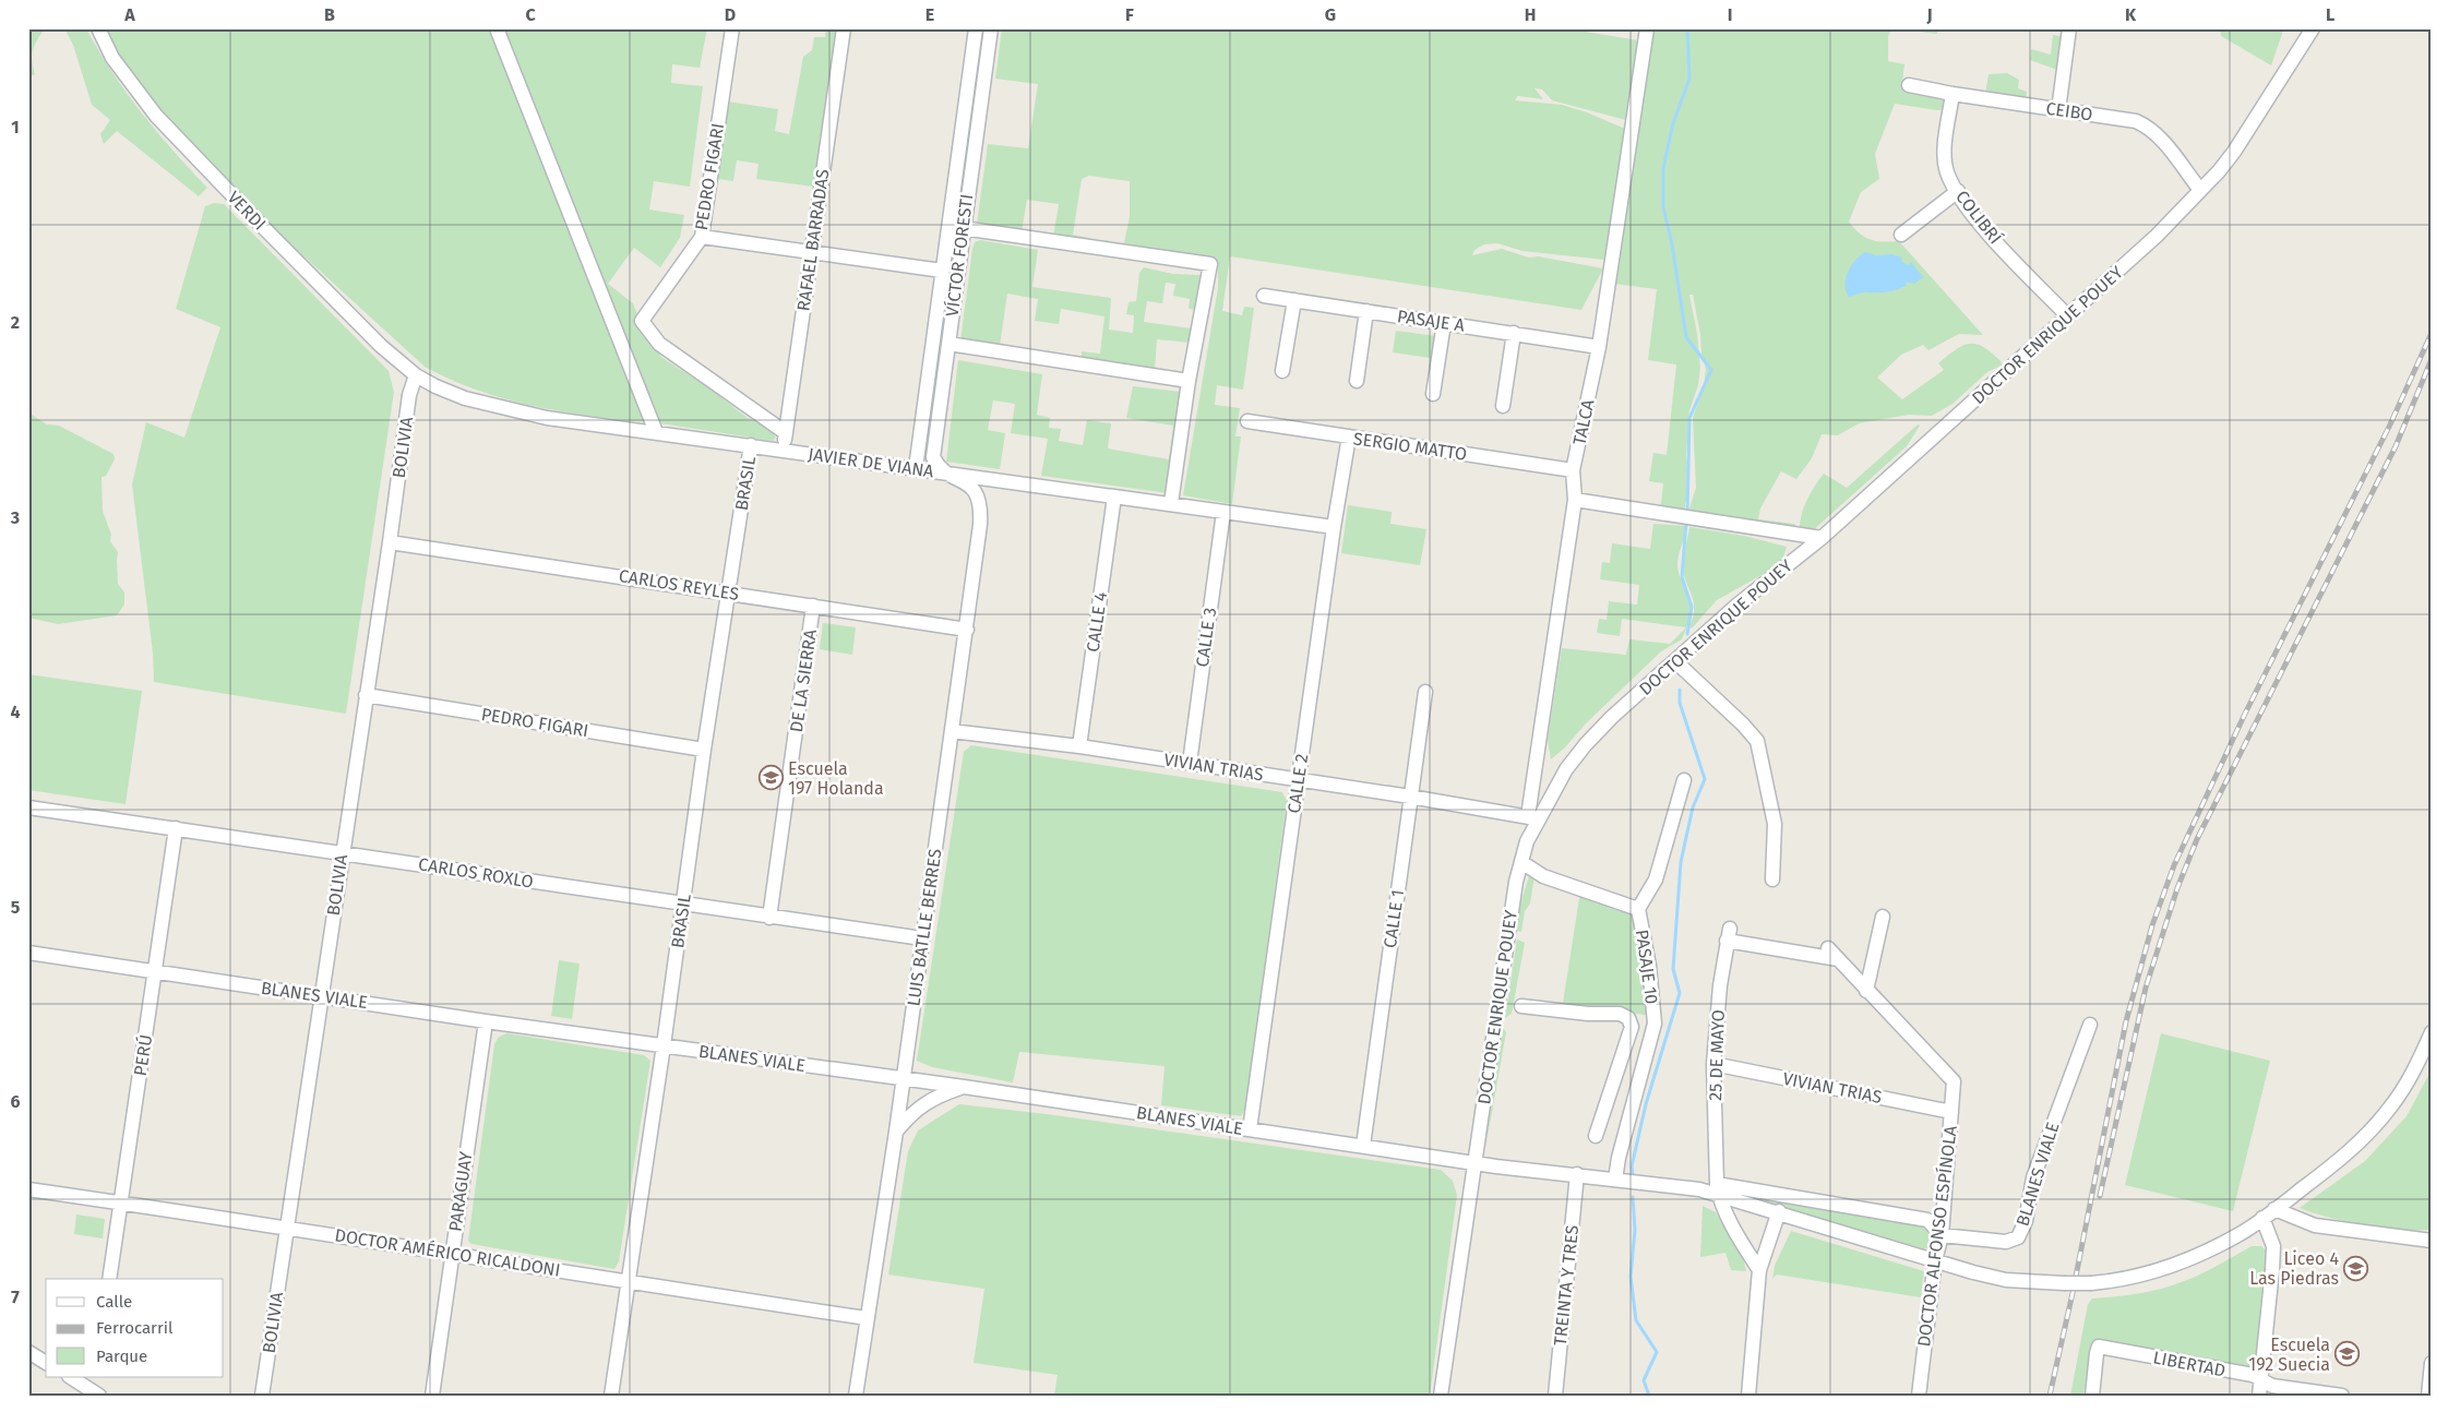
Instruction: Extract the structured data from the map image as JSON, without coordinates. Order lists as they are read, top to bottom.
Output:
{
  "streets": {
    "street": [
      "CEIBO",
      "PEDRO FIGARI",
      "VERDI",
      "COLIBRÍ",
      "RAFAEL BARRADAS",
      "VÍCTOR FORESTI",
      "PASAJE A",
      "DOCTOR ENRIQUE POUEY",
      "TALCA",
      "SERGIO MATTO",
      "BOLIVIA",
      "JAVIER DE VIANA",
      "BRASIL",
      "CARLOS REYLES",
      "CALLE 4",
      "CALLE 3",
      "DE LA SIERRA",
      "VIVIAN TRIAS",
      "CALLE 2",
      "CARLOS ROXLO",
      "CALLE 1",
      "LUIS BATLLE BERRES",
      "PASAJE 10",
      "BLANES VIALE",
      "PERÚ",
      "25 DE MAYO",
      "PARAGUAY",
      "DOCTOR ALFONSO ESPÍNOLA",
      "DOCTOR AMÉRICO RICALDONI",
      "TREINTA Y TRES",
      "LIBERTAD"
    ]
  },
  "crossings": [
    ["CEIBO", "COLIBRÍ"],
    ["CEIBO", "DOCTOR ENRIQUE POUEY"],
    ["PEDRO FIGARI", "RAFAEL BARRADAS"],
    ["PEDRO FIGARI", "BOLIVIA"],
    ["PEDRO FIGARI", "BRASIL"],
    ["VERDI", "BOLIVIA"],
    ["VERDI", "JAVIER DE VIANA"],
    ["COLIBRÍ", "DOCTOR ENRIQUE POUEY"],
    ["RAFAEL BARRADAS", "JAVIER DE VIANA"],
    ["VÍCTOR FORESTI", "JAVIER DE VIANA"],
    ["VÍCTOR FORESTI", "LUIS BATLLE BERRES"],
    ["PASAJE A", "TALCA"],
    ["DOCTOR ENRIQUE POUEY", "TALCA"],
    ["DOCTOR ENRIQUE POUEY", "VIVIAN TRIAS"],
    ["DOCTOR ENRIQUE POUEY", "BLANES VIALE"],
    ["TALCA", "SERGIO MATTO"],
    ["TALCA", "VIVIAN TRIAS"],
    ["SERGIO MATTO", "CALLE 2"],
    ["BOLIVIA", "JAVIER DE VIANA"],
    ["BOLIVIA", "CARLOS REYLES"],
    ["BOLIVIA", "CARLOS ROXLO"],
    ["BOLIVIA", "BLANES VIALE"],
    ["BOLIVIA", "DOCTOR AMÉRICO RICALDONI"],
    ["JAVIER DE VIANA", "BRASIL"],
    ["JAVIER DE VIANA", "CALLE 4"],
    ["JAVIER DE VIANA", "CALLE 3"],
    ["JAVIER DE VIANA", "CALLE 2"],
    ["JAVIER DE VIANA", "LUIS BATLLE BERRES"],
    ["BRASIL", "CARLOS REYLES"],
    ["BRASIL", "CARLOS ROXLO"],
    ["BRASIL", "BLANES VIALE"],
    ["BRASIL", "DOCTOR AMÉRICO RICALDONI"],
    ["CARLOS REYLES", "DE LA SIERRA"],
    ["CARLOS REYLES", "LUIS BATLLE BERRES"],
    ["CALLE 4", "VIVIAN TRIAS"],
    ["CALLE 3", "VIVIAN TRIAS"],
    ["DE LA SIERRA", "CARLOS ROXLO"],
    ["VIVIAN TRIAS", "CALLE 2"],
    ["VIVIAN TRIAS", "CALLE 1"],
    ["VIVIAN TRIAS", "LUIS BATLLE BERRES"],
    ["VIVIAN TRIAS", "25 DE MAYO"],
    ["VIVIAN TRIAS", "DOCTOR ALFONSO ESPÍNOLA"],
    ["CALLE 2", "BLANES VIALE"],
    ["CARLOS ROXLO", "LUIS BATLLE BERRES"],
    ["CARLOS ROXLO", "PERÚ"],
    ["CALLE 1", "BLANES VIALE"],
    ["LUIS BATLLE BERRES", "BLANES VIALE"],
    ["LUIS BATLLE BERRES", "DOCTOR AMÉRICO RICALDONI"],
    ["PASAJE 10", "BLANES VIALE"],
    ["BLANES VIALE", "PERÚ"],
    ["BLANES VIALE", "25 DE MAYO"],
    ["BLANES VIALE", "PARAGUAY"],
    ["BLANES VIALE", "DOCTOR ALFONSO ESPÍNOLA"],
    ["BLANES VIALE", "TREINTA Y TRES"],
    ["PERÚ", "DOCTOR AMÉRICO RICALDONI"],
    ["25 DE MAYO", "DOCTOR ALFONSO ESPÍNOLA"],
    ["PARAGUAY", "DOCTOR AMÉRICO RICALDONI"]
  ],
  "places": {
    "school or university": ["Escuela 197 Holanda", "Liceo 4 Las Piedras", "Escuela 192 Suecia"]
  },
  "legend": ["Calle", "Ferrocarril", "Parque"],
  "grid": {
    "columns": [
      "A",
      "B",
      "C",
      "D",
      "E",
      "F",
      "G",
      "H",
      "I",
      "J",
      "K",
      "L"
    ],
    "rows": [
      "1",
      "2",
      "3",
      "4",
      "5",
      "6",
      "7"
    ]
  }
}
